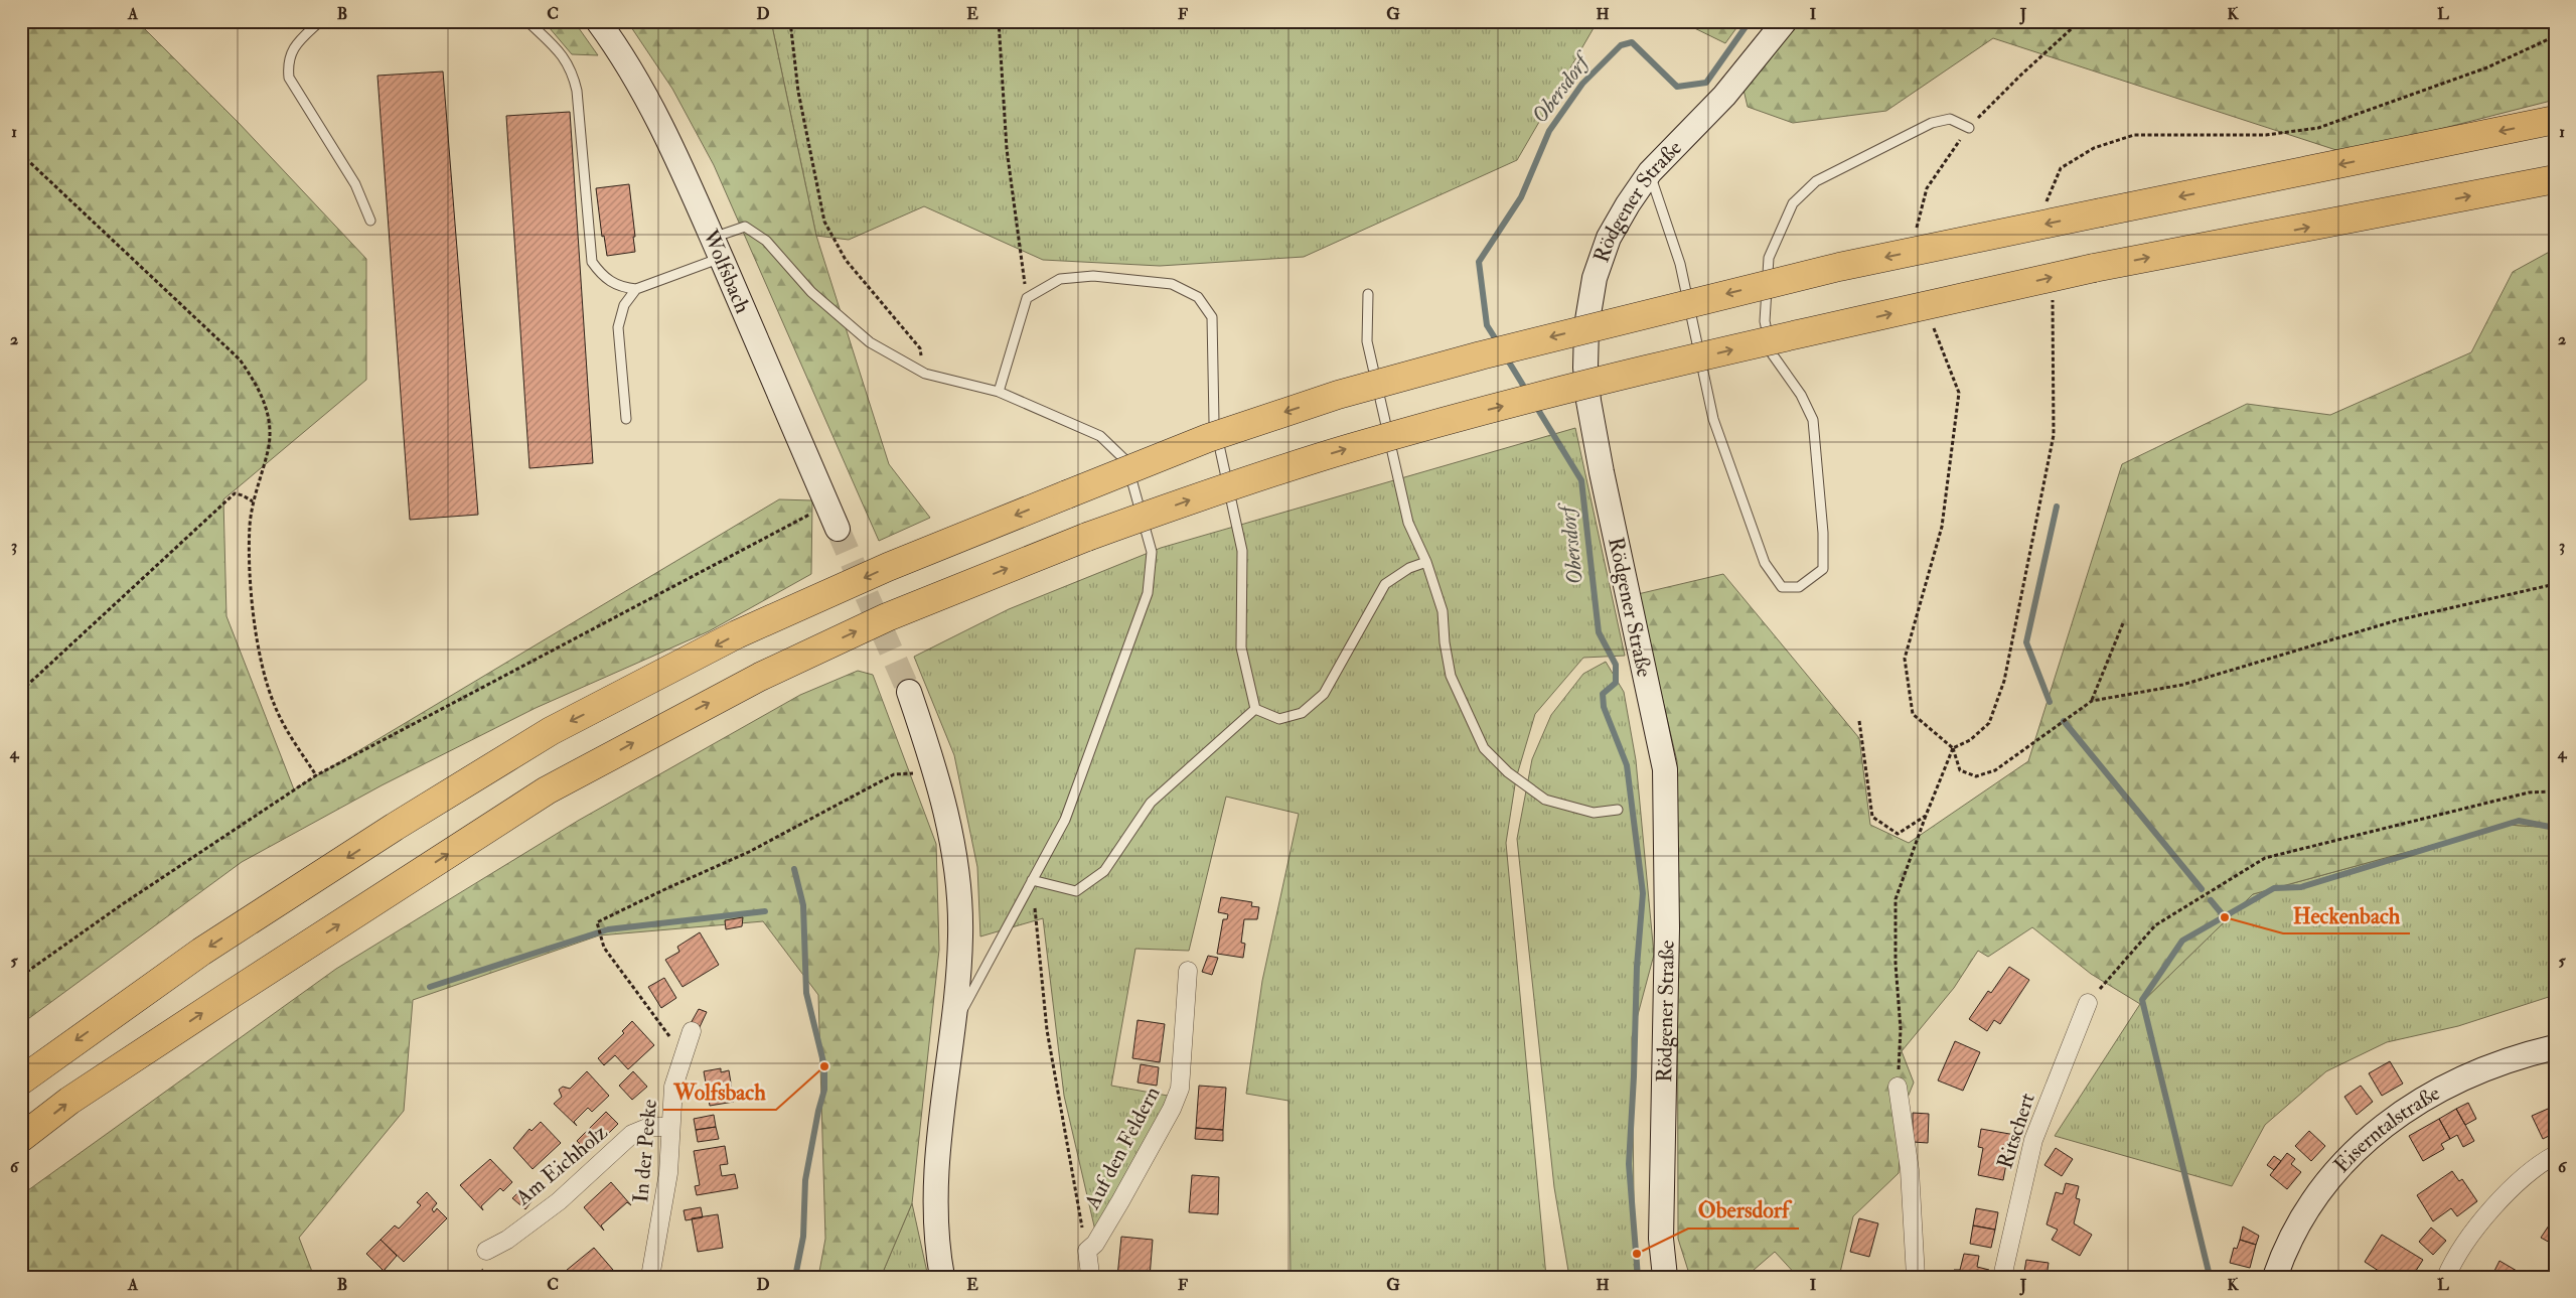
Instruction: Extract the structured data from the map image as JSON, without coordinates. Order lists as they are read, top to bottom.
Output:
{
  "streets": {
    "main road": ["Rödgener Straße", "Wolfsbach", "Eiserntalstraße"],
    "street": [
      "Ritschert",
      "Auf den Feldern",
      "In der Peeke",
      "Am Eichholz"
    ]
  },
  "crossings": [
    ["In der Peeke", "Am Eichholz"]
  ],
  "water": ["Obersdorf"],
  "places": ["Heckenbach", "Wolfsbach", "Obersdorf"],
  "grid": {
    "columns": [
      "A",
      "B",
      "C",
      "D",
      "E",
      "F",
      "G",
      "H",
      "I",
      "J",
      "K",
      "L"
    ],
    "rows": [
      "1",
      "2",
      "3",
      "4",
      "5",
      "6"
    ]
  }
}
